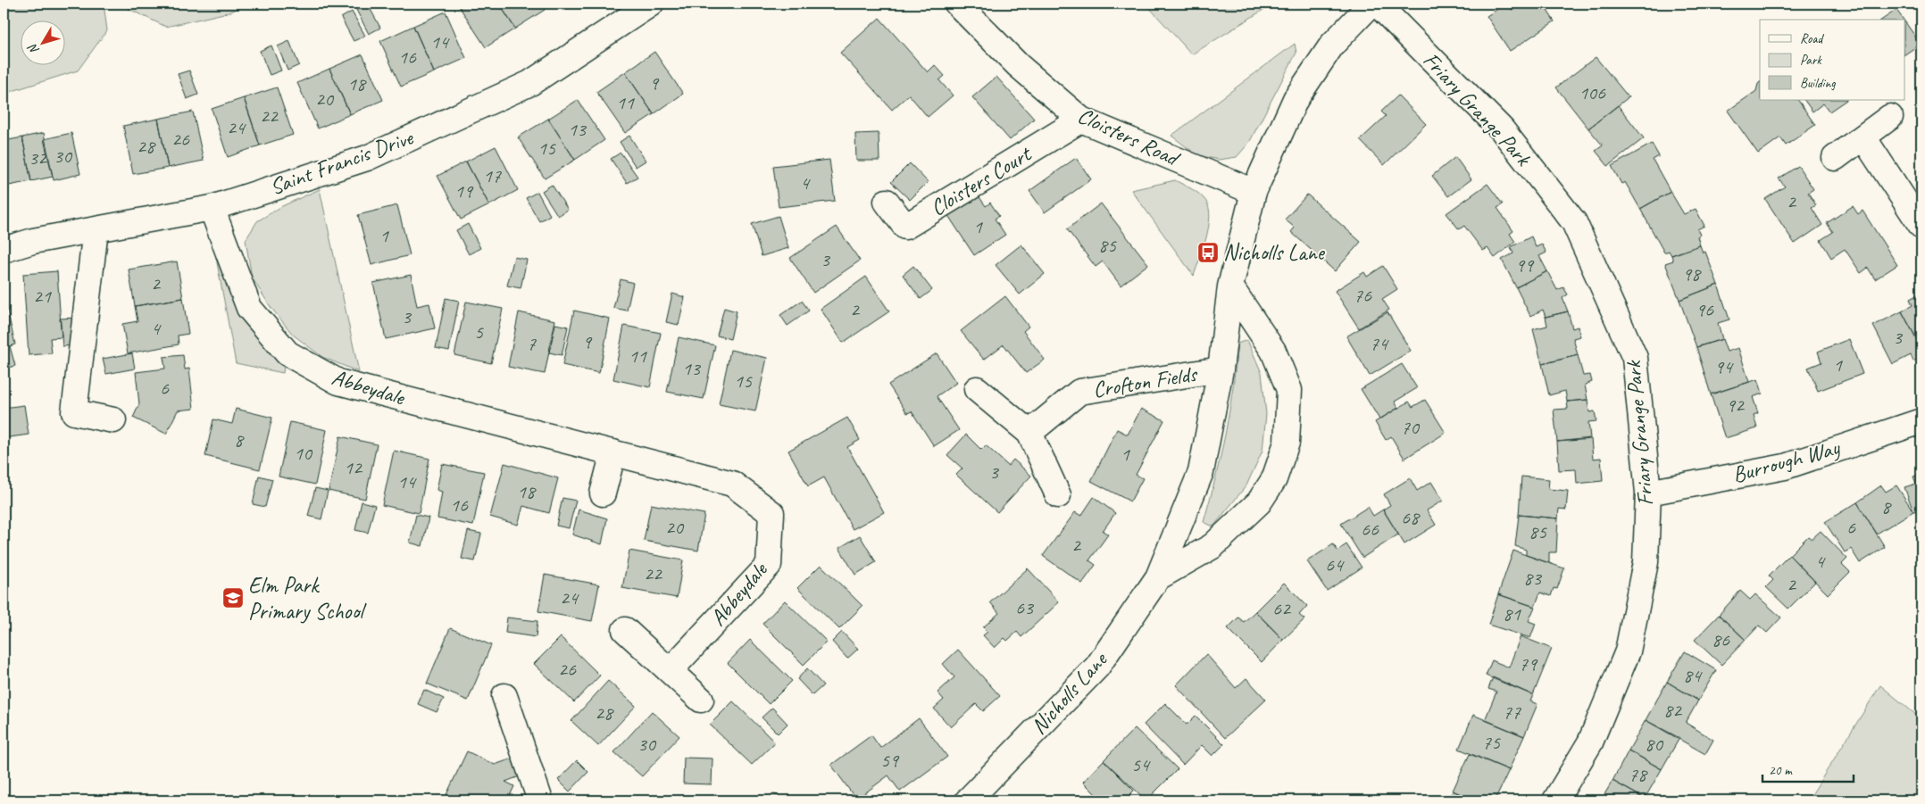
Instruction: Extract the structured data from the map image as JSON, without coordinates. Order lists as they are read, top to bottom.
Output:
{
  "streets": {
    "street": [
      "Friary Grange Park",
      "Cloisters Road",
      "Saint Francis Drive",
      "Cloisters Court",
      "Crofton Fields",
      "Abbeydale",
      "Burrough Way",
      "Nicholls Lane"
    ]
  },
  "crossings": [
    ["Friary Grange Park", "Burrough Way"],
    ["Cloisters Road", "Cloisters Court"],
    ["Cloisters Road", "Nicholls Lane"],
    ["Saint Francis Drive", "Abbeydale"],
    ["Crofton Fields", "Nicholls Lane"]
  ],
  "places": {
    "bus stop": ["Nicholls Lane"],
    "school or university": ["Elm Park Primary School"]
  },
  "house_numbers": [
    "14",
    "16",
    "9",
    "18",
    "106",
    "20",
    "11",
    "22",
    "24",
    "13",
    "26",
    "28",
    "15",
    "30",
    "32",
    "17",
    "4",
    "19",
    "2",
    "1",
    "1",
    "85",
    "3",
    "99",
    "98",
    "2",
    "76",
    "21",
    "2",
    "96",
    "3",
    "4",
    "5",
    "3",
    "9",
    "7",
    "74",
    "11",
    "1",
    "94",
    "13",
    "15",
    "6",
    "92",
    "70",
    "8",
    "10",
    "1",
    "12",
    "3",
    "14",
    "18",
    "16",
    "8",
    "68",
    "20",
    "6",
    "66",
    "85",
    "2",
    "4",
    "64",
    "22",
    "83",
    "2",
    "24",
    "63",
    "62",
    "81",
    "86",
    "79",
    "26",
    "84",
    "82",
    "77",
    "28",
    "75",
    "30",
    "80",
    "59",
    "54",
    "78"
  ],
  "legend": ["Road", "Park", "Building"],
  "scale_bar": "20 m",
  "north": "bottom left"
}
